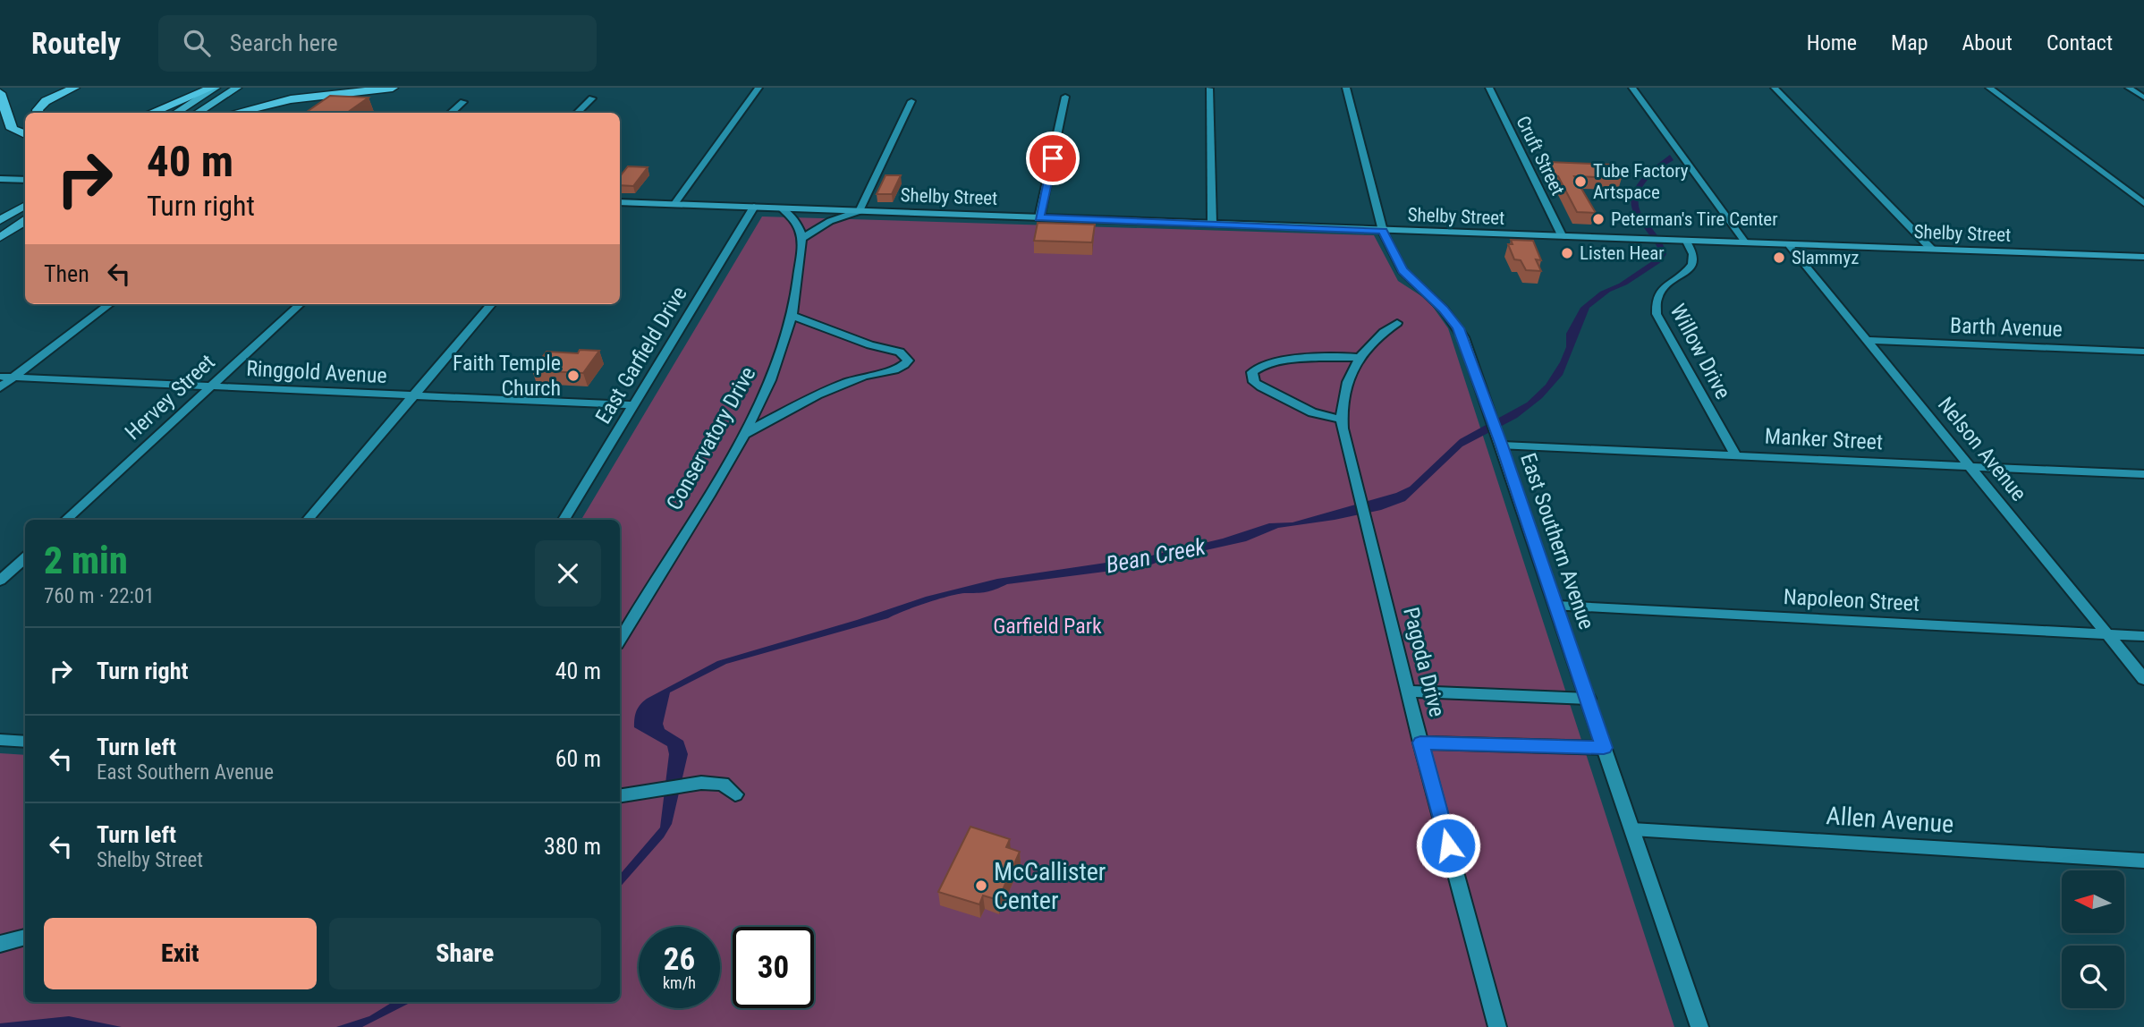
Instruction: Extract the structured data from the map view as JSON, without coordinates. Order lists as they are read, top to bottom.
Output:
{
  "streets": {
    "main road": ["Shelby Street"],
    "street": [
      "Cruft Street",
      "Barth Avenue",
      "Willow Drive",
      "East Garfield Drive",
      "Ringgold Avenue",
      "Hervey Street",
      "Conservatory Drive",
      "Manker Street",
      "Nelson Avenue",
      "East Southern Avenue",
      "Napoleon Street",
      "Pagoda Drive",
      "Allen Avenue"
    ]
  },
  "crossings": [
    ["Cruft Street", "Shelby Street"],
    ["Shelby Street", "Willow Drive"],
    ["Shelby Street", "East Garfield Drive"],
    ["Shelby Street", "Nelson Avenue"],
    ["Shelby Street", "East Southern Avenue"],
    ["Barth Avenue", "Nelson Avenue"],
    ["Willow Drive", "Manker Street"],
    ["East Garfield Drive", "Ringgold Avenue"],
    ["Ringgold Avenue", "Hervey Street"],
    ["Manker Street", "Nelson Avenue"],
    ["Manker Street", "East Southern Avenue"],
    ["Nelson Avenue", "Napoleon Street"],
    ["East Southern Avenue", "Napoleon Street"],
    ["East Southern Avenue", "Allen Avenue"]
  ],
  "water": ["Bean Creek"],
  "parks": ["Garfield Park"],
  "places": [
    "Tube Factory Artspace",
    "Peterman's Tire Center",
    "Listen Hear",
    "Slammyz",
    "Faith Temple Church",
    "McCallister Center"
  ],
  "north": "left",
  "page": {
    "header": "Routely",
    "search": "Search here",
    "nav": [
      "Home",
      "Map",
      "About",
      "Contact"
    ],
    "turn": ["40 m", "Turn right"],
    "then": "Then",
    "heading": ["2 min", "760 m · 22:01"],
    "list": [
      {
        "name": "Turn right",
        "value": "40 m"
      },
      {
        "name": "Turn left",
        "note": "East Southern Avenue",
        "value": "60 m"
      },
      {
        "name": "Turn left",
        "note": "Shelby Street",
        "value": "380 m"
      }
    ],
    "buttons": ["Exit", "Share"],
    "speed": "26 km/h",
    "limit": "30"
  }
}
